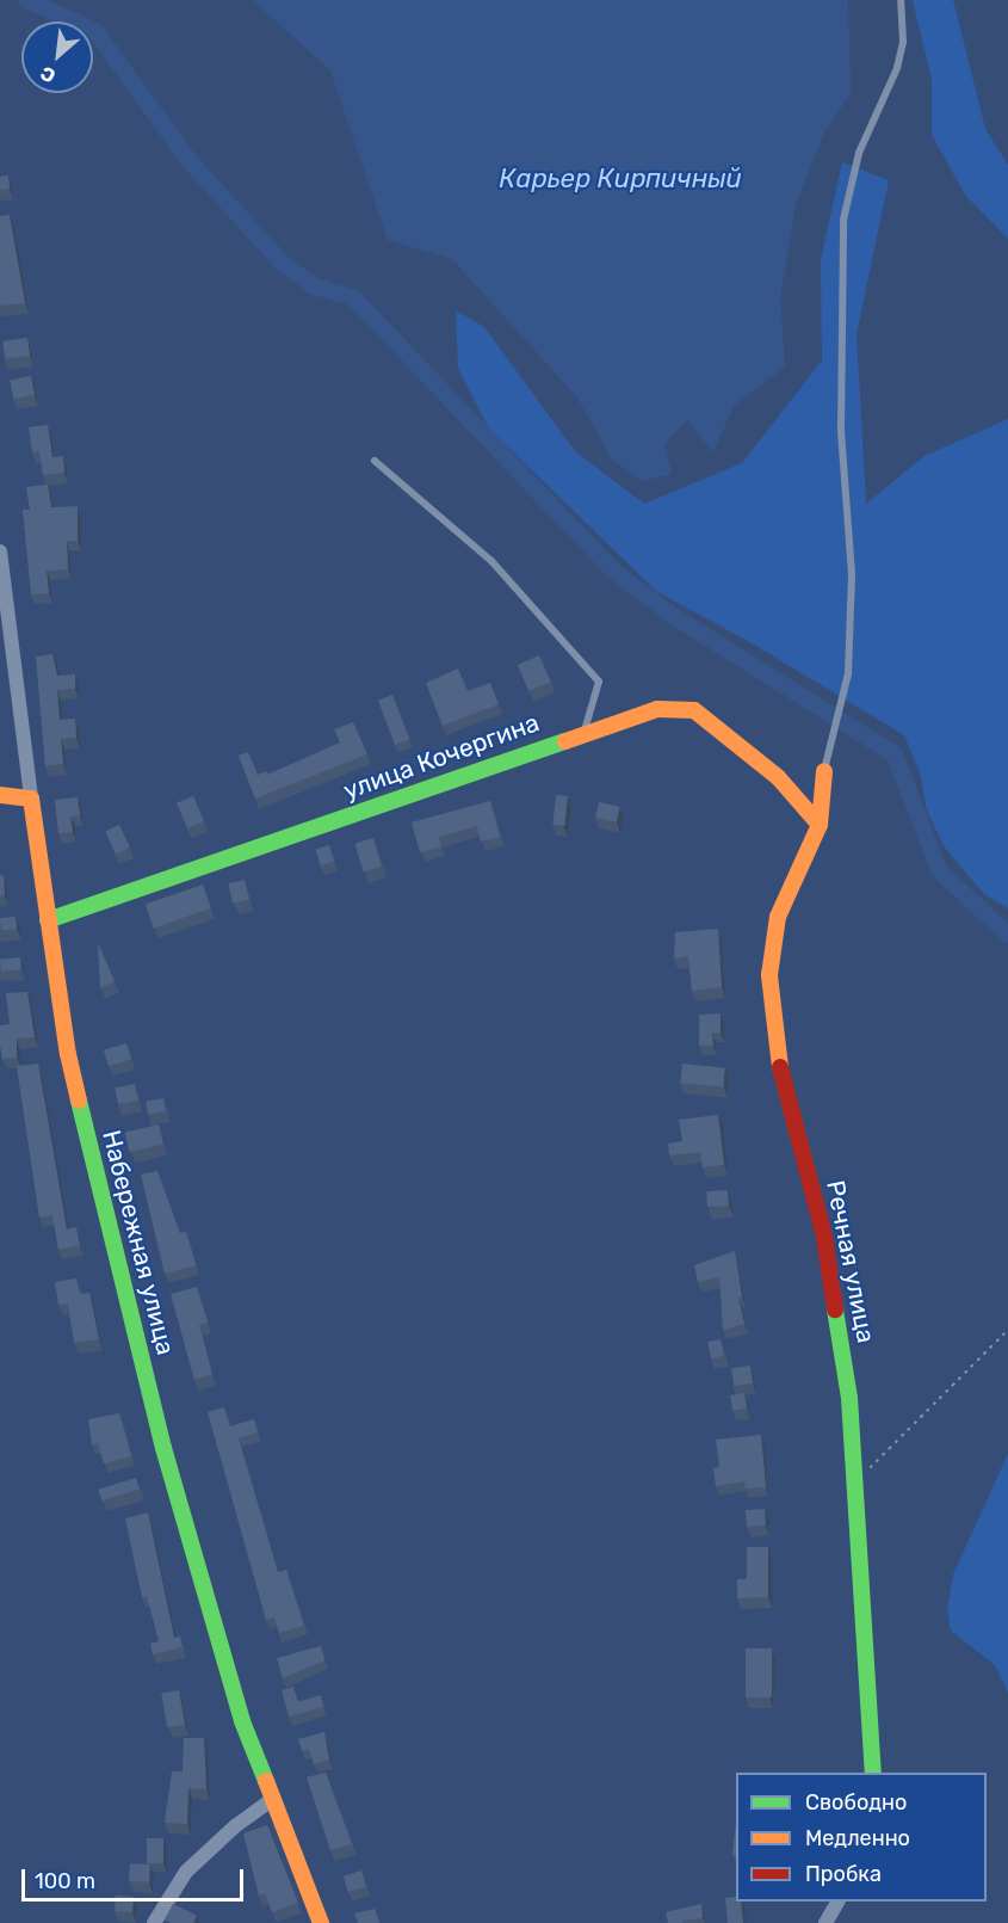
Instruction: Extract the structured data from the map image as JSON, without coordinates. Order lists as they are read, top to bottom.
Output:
{
  "streets": {
    "street": ["улица Кочергина", "Набережная улица", "Речная улица"]
  },
  "crossings": [
    ["улица Кочергина", "Набережная улица"],
    ["улица Кочергина", "Речная улица"]
  ],
  "water": ["Карьер Кирпичный"],
  "legend": ["Свободно", "Медленно", "Пробка"],
  "scale_bar": "100 m",
  "north": "bottom left"
}
